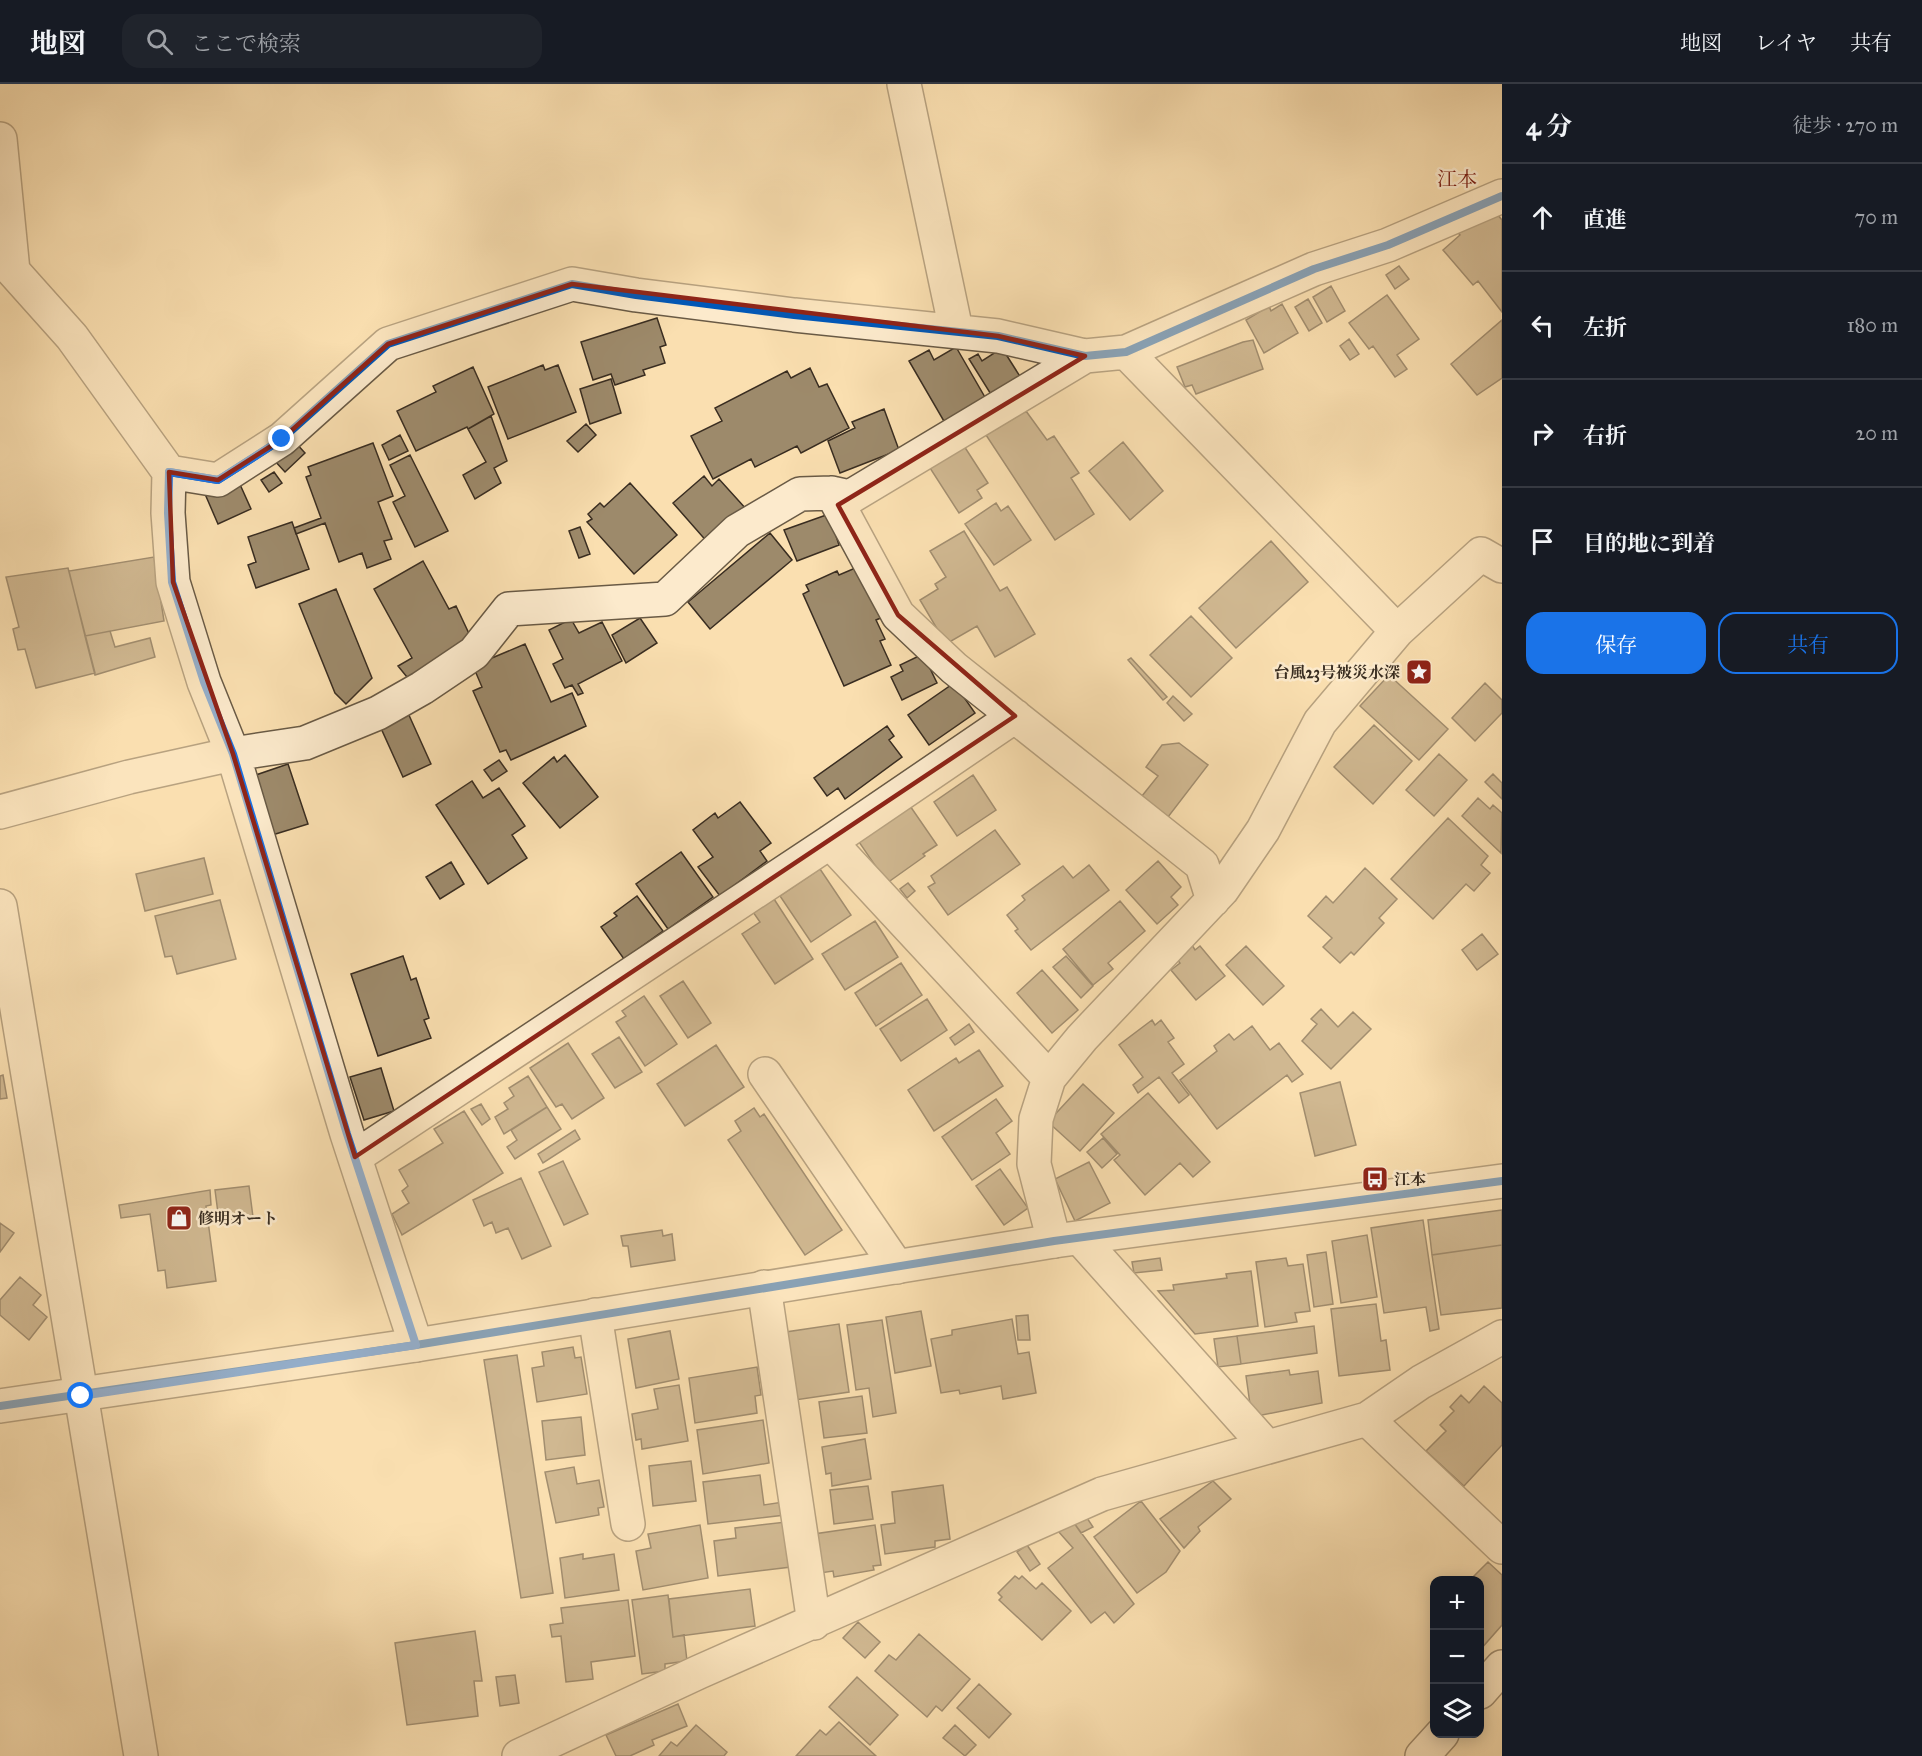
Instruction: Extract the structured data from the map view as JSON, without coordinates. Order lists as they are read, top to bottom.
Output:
{
  "districts": ["江本"],
  "places": {
    "place": ["台風23号被災水深"],
    "bus stop": ["江本"],
    "shop": ["修明オート"]
  },
  "page": {
    "header": "地図",
    "search": "ここで検索",
    "nav": ["地図", "レイヤ", "共有"],
    "heading": ["4 分", "徒歩 · 270 m"],
    "list": [
      ["直進", "70 m"],
      ["左折", "180 m"],
      ["右折", "20 m"],
      "目的地に到着"
    ],
    "buttons": ["保存", "共有"],
    "map_buttons": ["+", "−"]
  }
}
